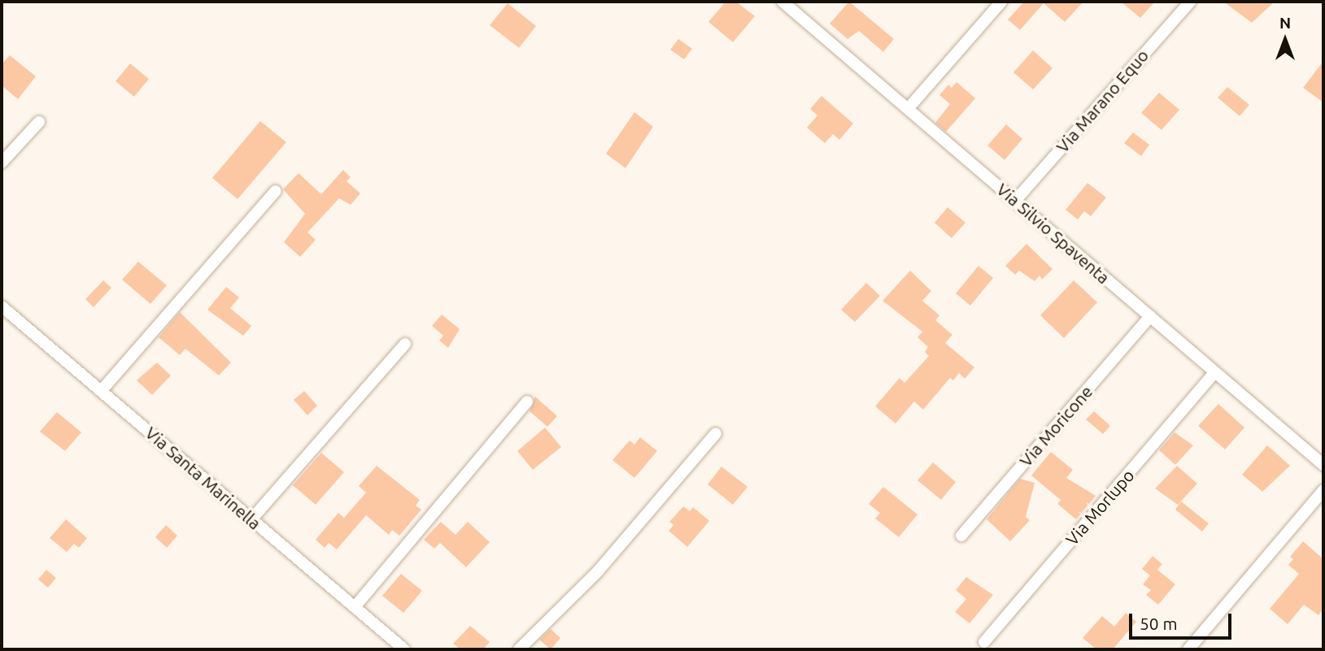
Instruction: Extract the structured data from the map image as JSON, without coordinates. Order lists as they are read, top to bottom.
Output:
{
  "streets": {
    "street": [
      "Via Marano Equo",
      "Via Silvio Spaventa",
      "Via Moricone",
      "Via Santa Marinella",
      "Via Morlupo"
    ]
  },
  "crossings": [
    ["Via Marano Equo", "Via Silvio Spaventa"],
    ["Via Silvio Spaventa", "Via Moricone"],
    ["Via Silvio Spaventa", "Via Morlupo"]
  ],
  "scale_bar": "50 m",
  "north": "top"
}
